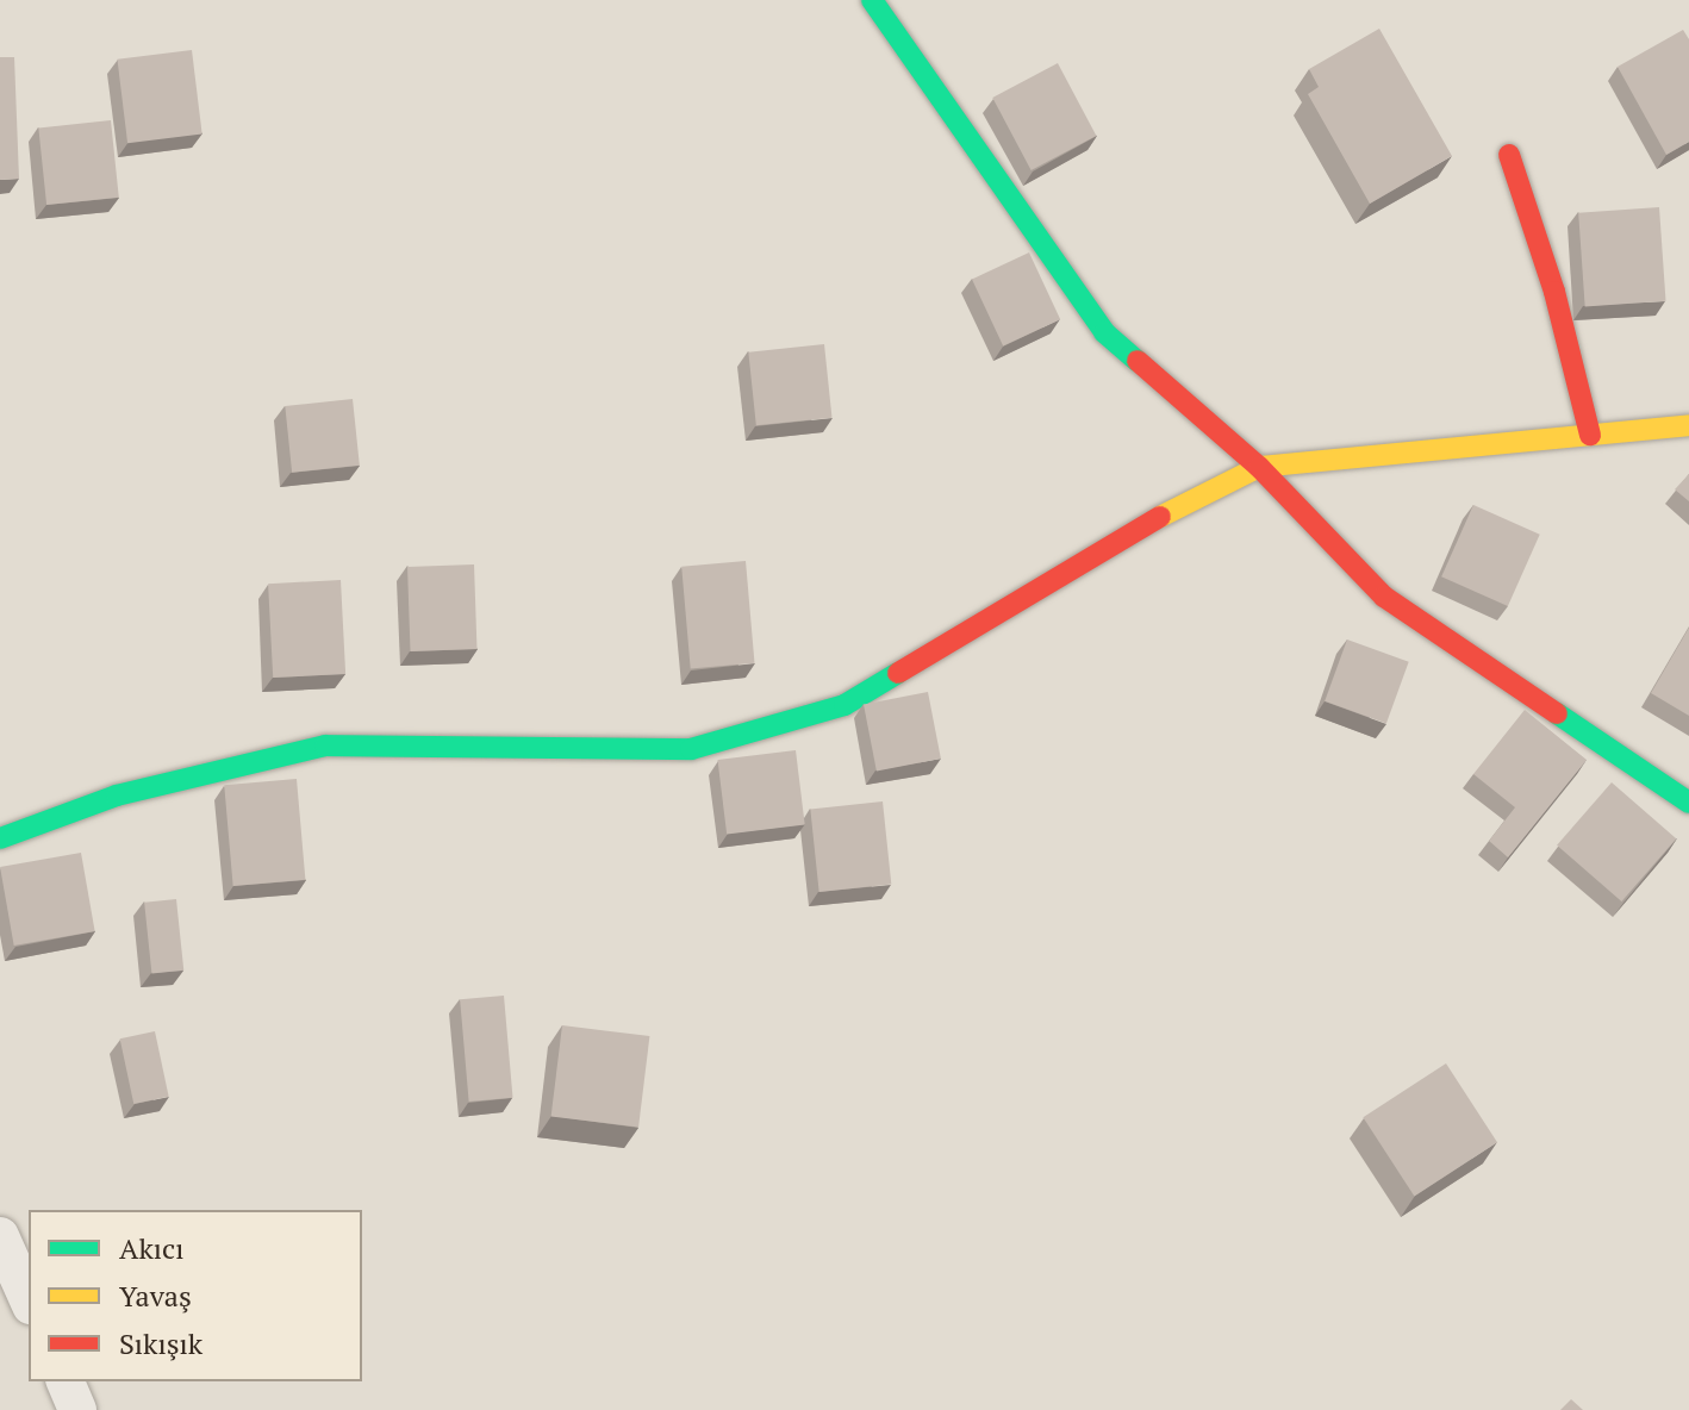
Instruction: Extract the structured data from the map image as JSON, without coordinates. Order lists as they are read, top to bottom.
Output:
{
  "legend": ["Akıcı", "Yavaş", "Sıkışık"]
}
